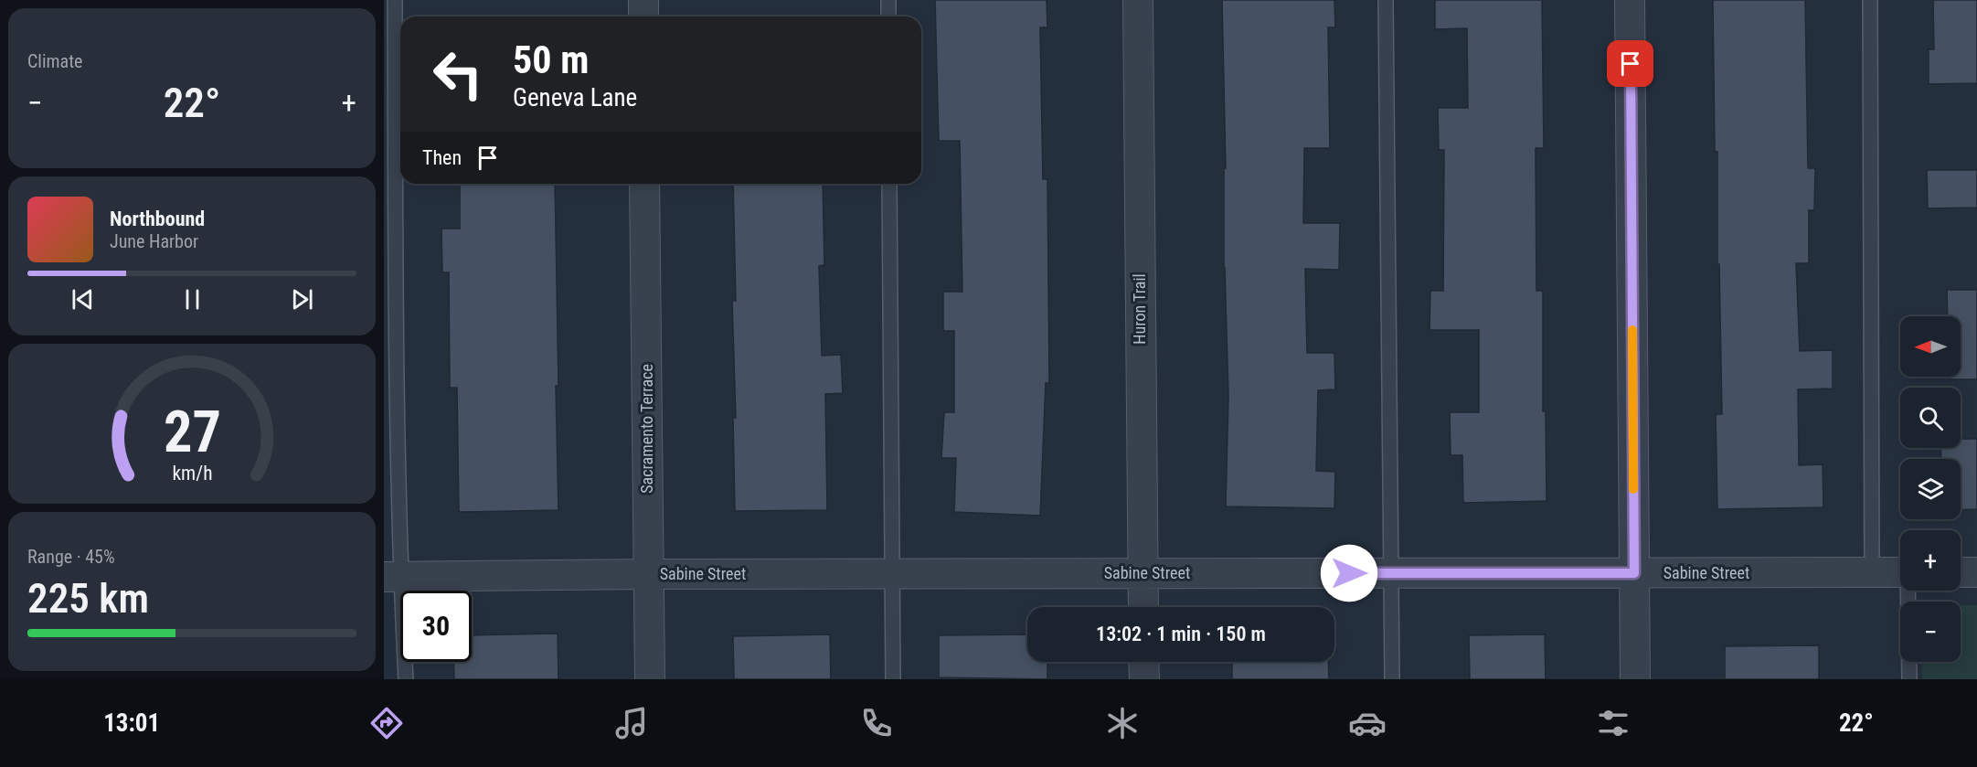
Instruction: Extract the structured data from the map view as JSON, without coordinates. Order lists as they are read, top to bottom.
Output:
{
  "streets": {
    "street": ["Huron Trail", "Sacramento Terrace", "Sabine Street"]
  },
  "crossings": [
    ["Huron Trail", "Sabine Street"],
    ["Sacramento Terrace", "Sabine Street"]
  ],
  "north": "left",
  "page": {
    "tile": [
      "Climate",
      ["Range · 45%", "225 km"]
    ],
    "turn": ["50 m", "Geneva Lane"],
    "heat": ["−", "22°", "+"],
    "then": "Then",
    "song": ["Northbound", "June Harbor"],
    "map_buttons": ["+", "−"],
    "limit": "30",
    "trip": "13:02 · 1 min · 150 m",
    "tabs": ["13:01", "22°"],
    "gauge": ["27", "km/h"]
  }
}
